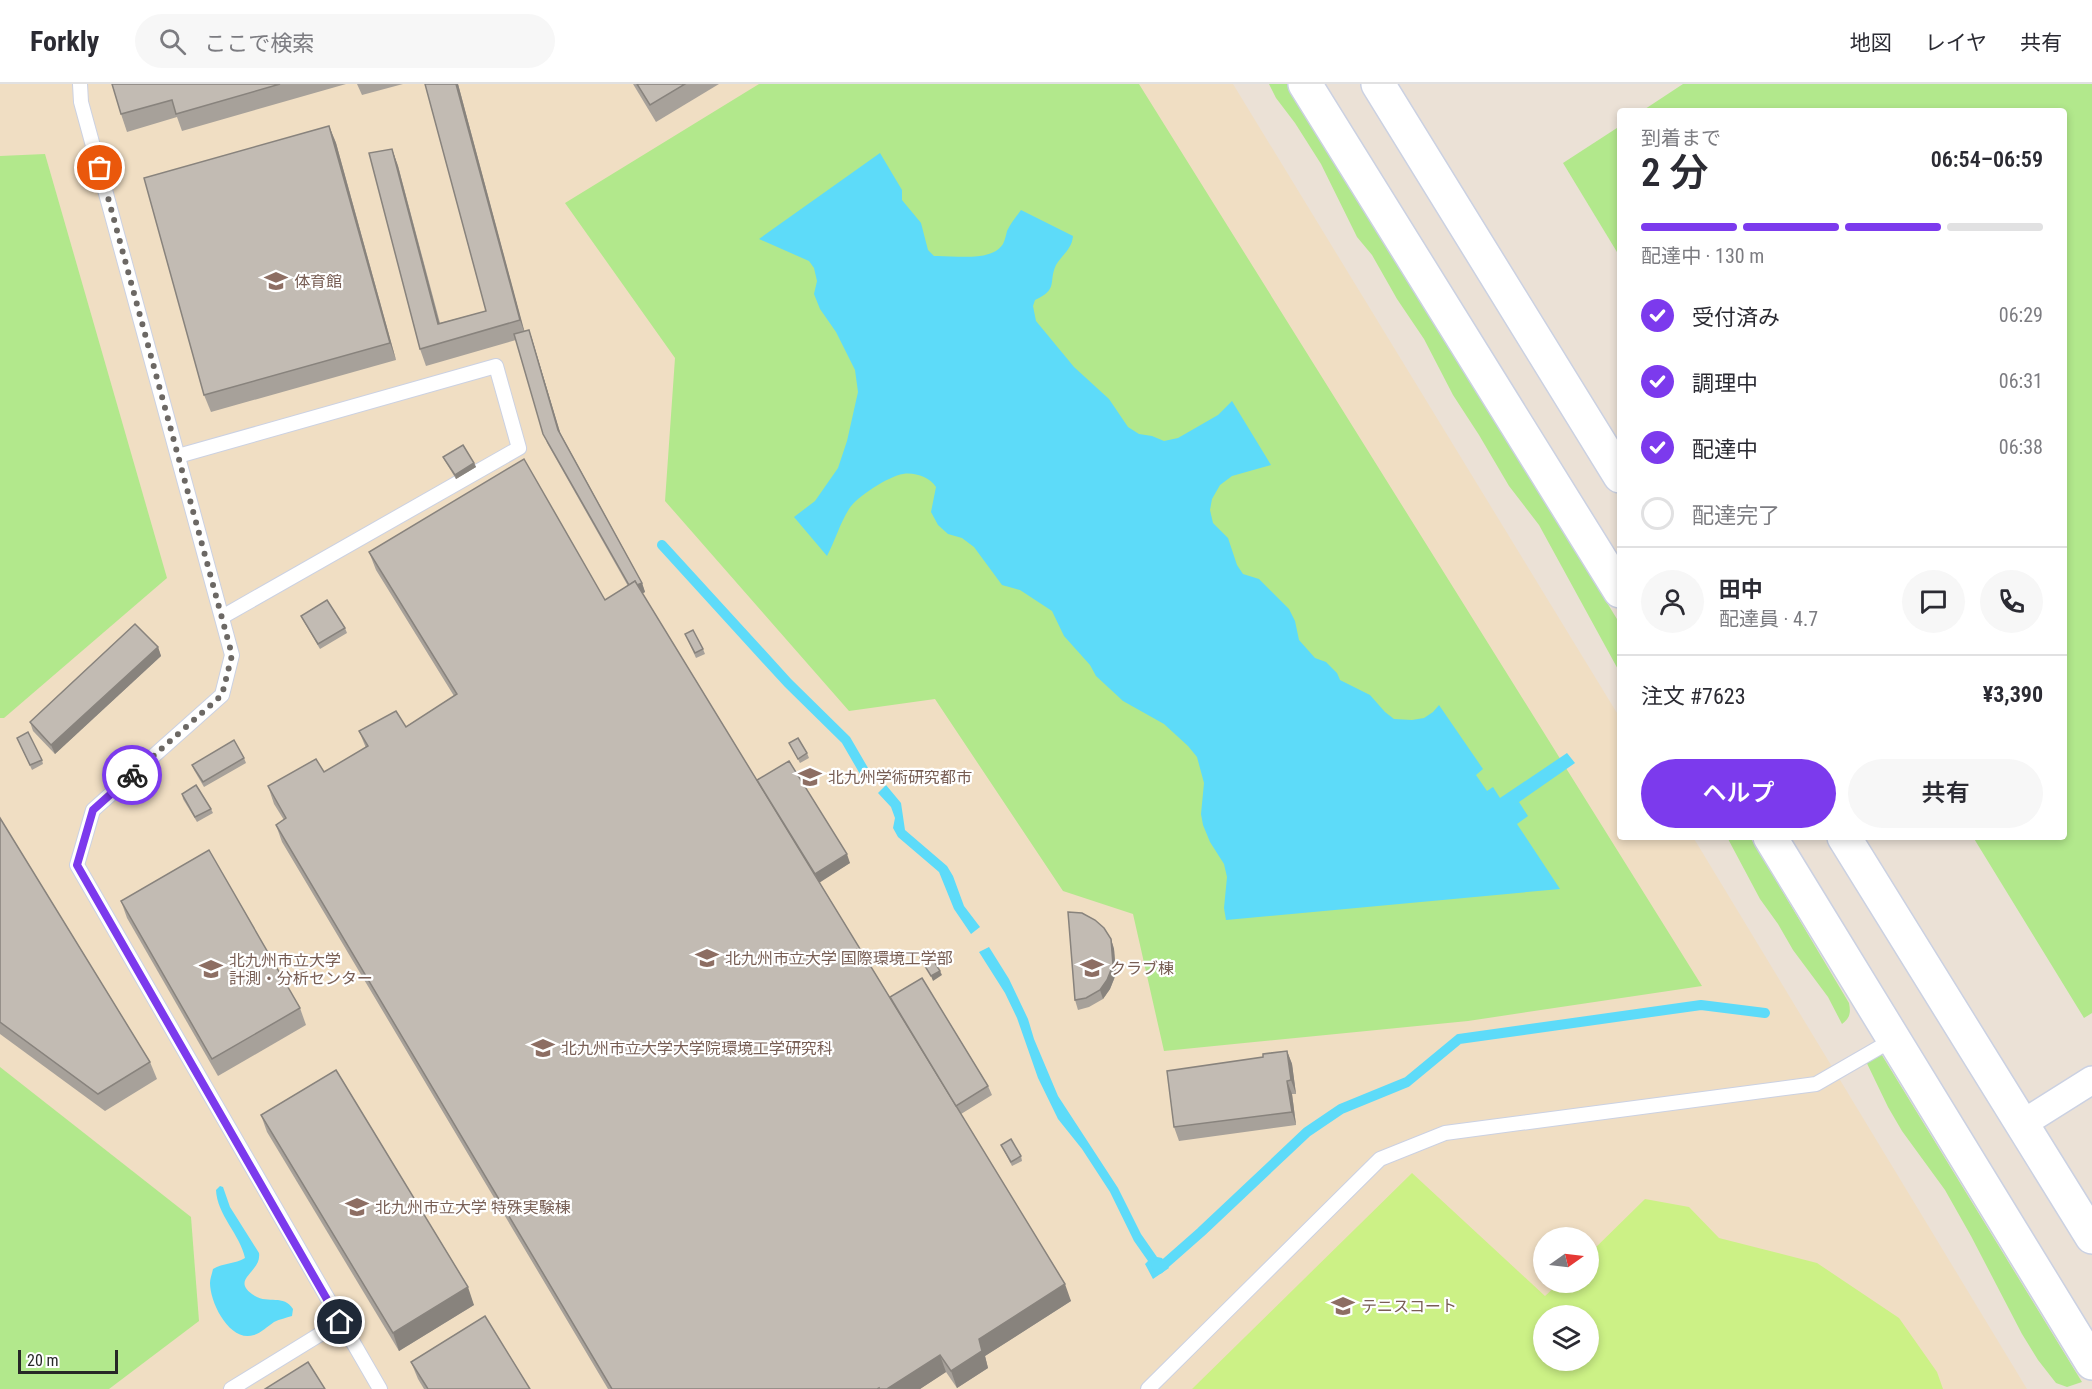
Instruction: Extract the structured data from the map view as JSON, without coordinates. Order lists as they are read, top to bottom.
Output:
{
  "places": {
    "school or university": [
      "体育館",
      "北九州学術研究都市",
      "北九州市立大学 国際環境工学部",
      "クラブ棟",
      "北九州市立大学 計測・分析センター",
      "北九州市立大学大学院環境工学研究科",
      "北九州市立大学 特殊実験棟",
      "テニスコート"
    ]
  },
  "scale_bar": "20 m",
  "north": "right",
  "page": {
    "header": "Forkly",
    "search": "ここで検索",
    "nav": ["地図", "レイヤ", "共有"],
    "heading": ["2 分", "到着まで", "06:54–06:59"],
    "panel": [
      "田中",
      "配達員 · 4.7",
      "注文 #7623",
      "¥3,390"
    ],
    "bar": "配達中 · 130 m",
    "list": [
      ["受付済み", "06:29"],
      ["調理中", "06:31"],
      ["配達中", "06:38"],
      "配達完了"
    ],
    "buttons": ["ヘルプ", "共有"],
    "scale": "20 m"
  }
}
